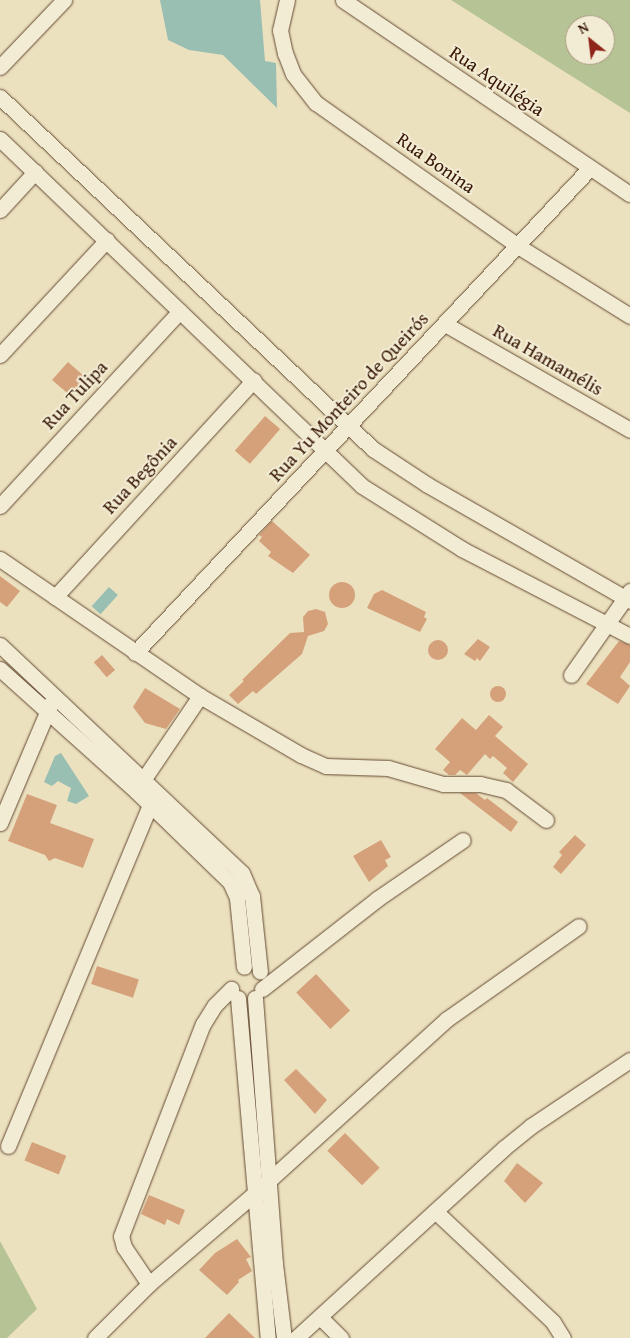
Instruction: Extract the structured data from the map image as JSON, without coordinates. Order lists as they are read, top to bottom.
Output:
{
  "streets": {
    "street": [
      "Rua Aquilégia",
      "Rua Bonina",
      "Rua Hamamélis",
      "Rua Tulipa",
      "Rua Yu Monteiro de Queirós",
      "Rua Begônia"
    ]
  },
  "crossings": [
    ["Rua Aquilégia", "Rua Yu Monteiro de Queirós"],
    ["Rua Bonina", "Rua Yu Monteiro de Queirós"],
    ["Rua Hamamélis", "Rua Yu Monteiro de Queirós"]
  ],
  "north": "top left"
}
